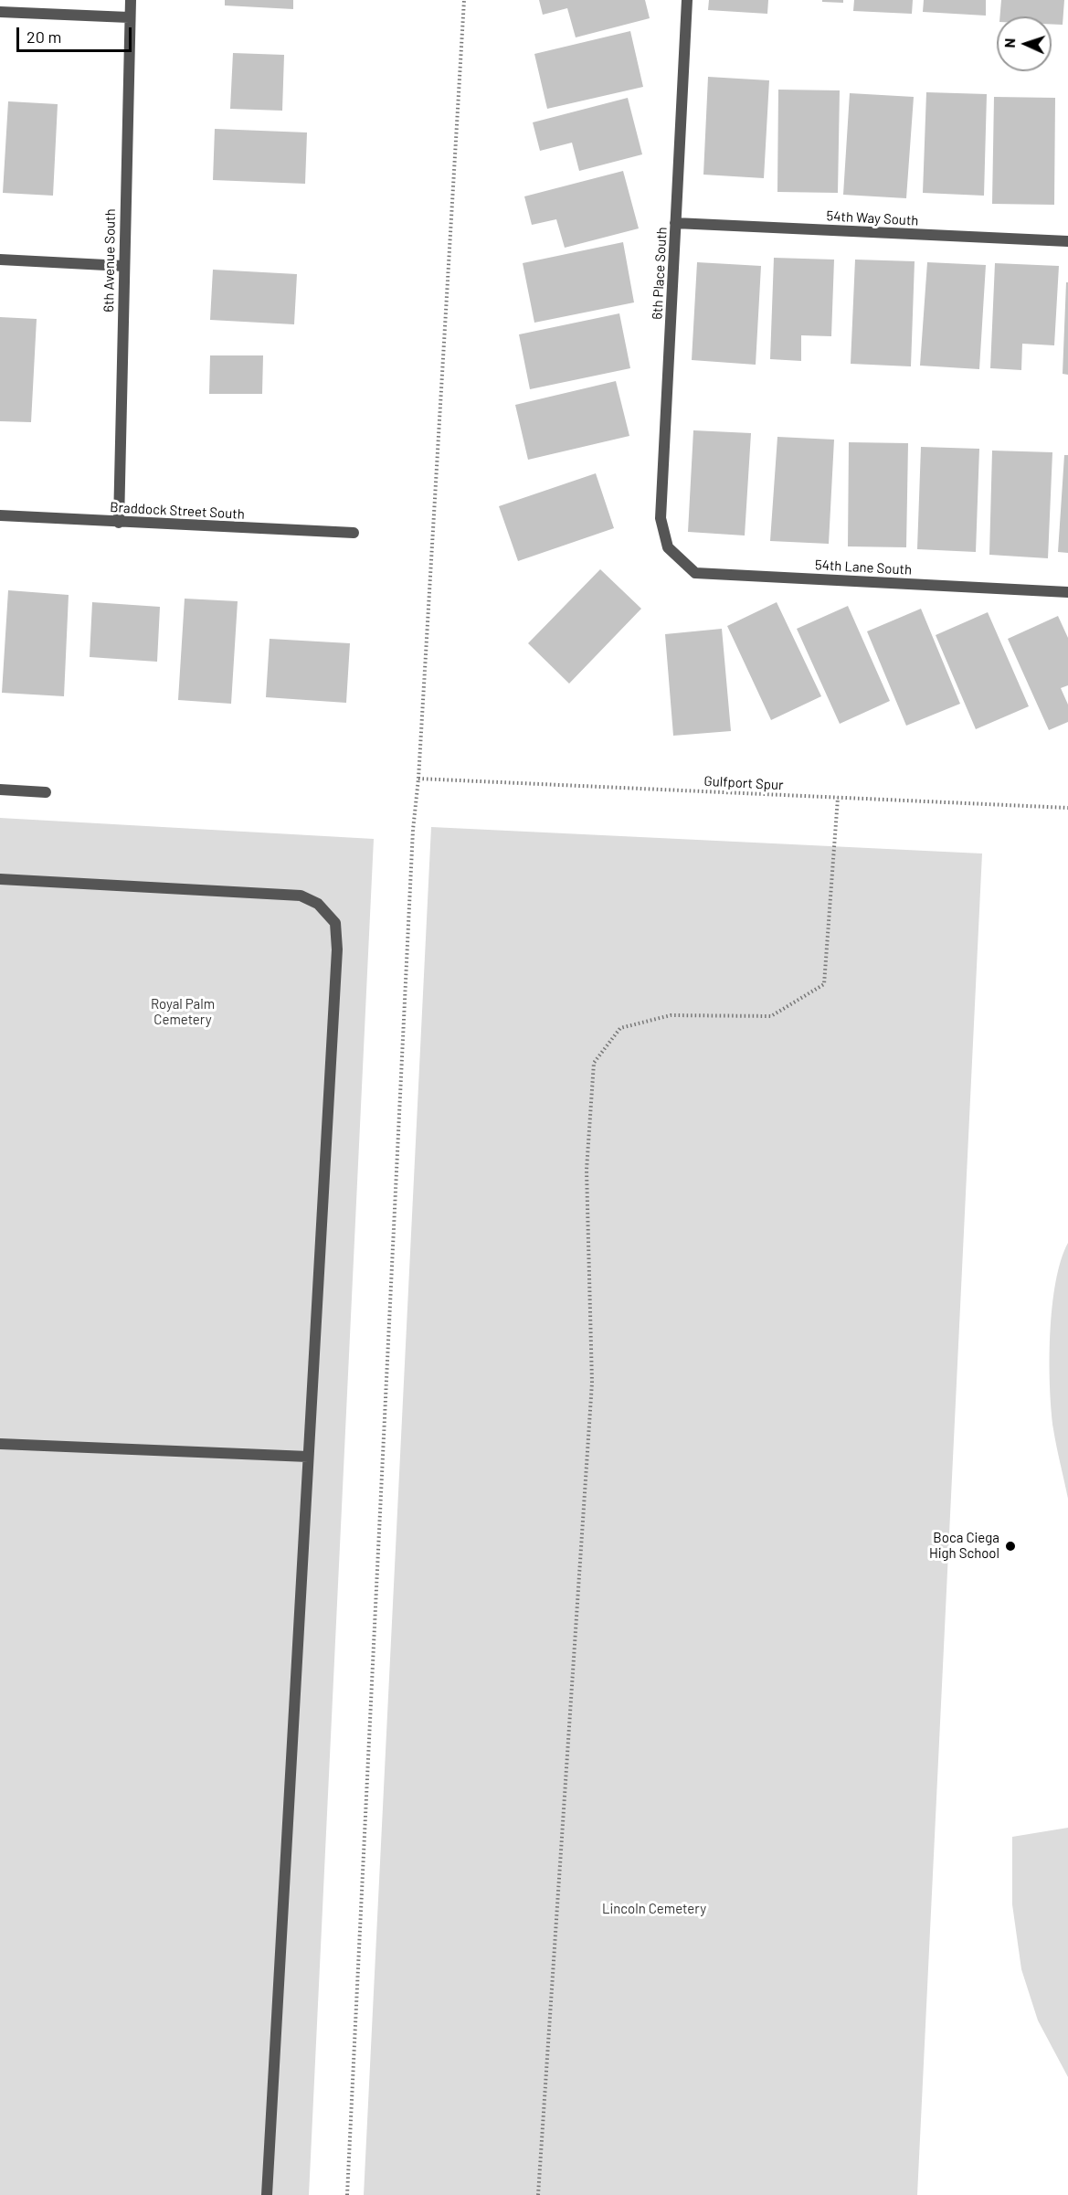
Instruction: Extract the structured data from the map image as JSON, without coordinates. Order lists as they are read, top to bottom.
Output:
{
  "streets": {
    "street": [
      "54th Way South",
      "6th Avenue South",
      "6th Place South",
      "Braddock Street South",
      "54th Lane South"
    ],
    "path": ["Gulfport Spur"]
  },
  "crossings": [
    ["54th Way South", "6th Place South"],
    ["6th Avenue South", "Braddock Street South"],
    ["6th Place South", "54th Lane South"]
  ],
  "parks": ["Royal Palm Cemetery", "Lincoln Cemetery"],
  "places": ["Boca Ciega High School"],
  "scale_bar": "20 m",
  "north": "left"
}
